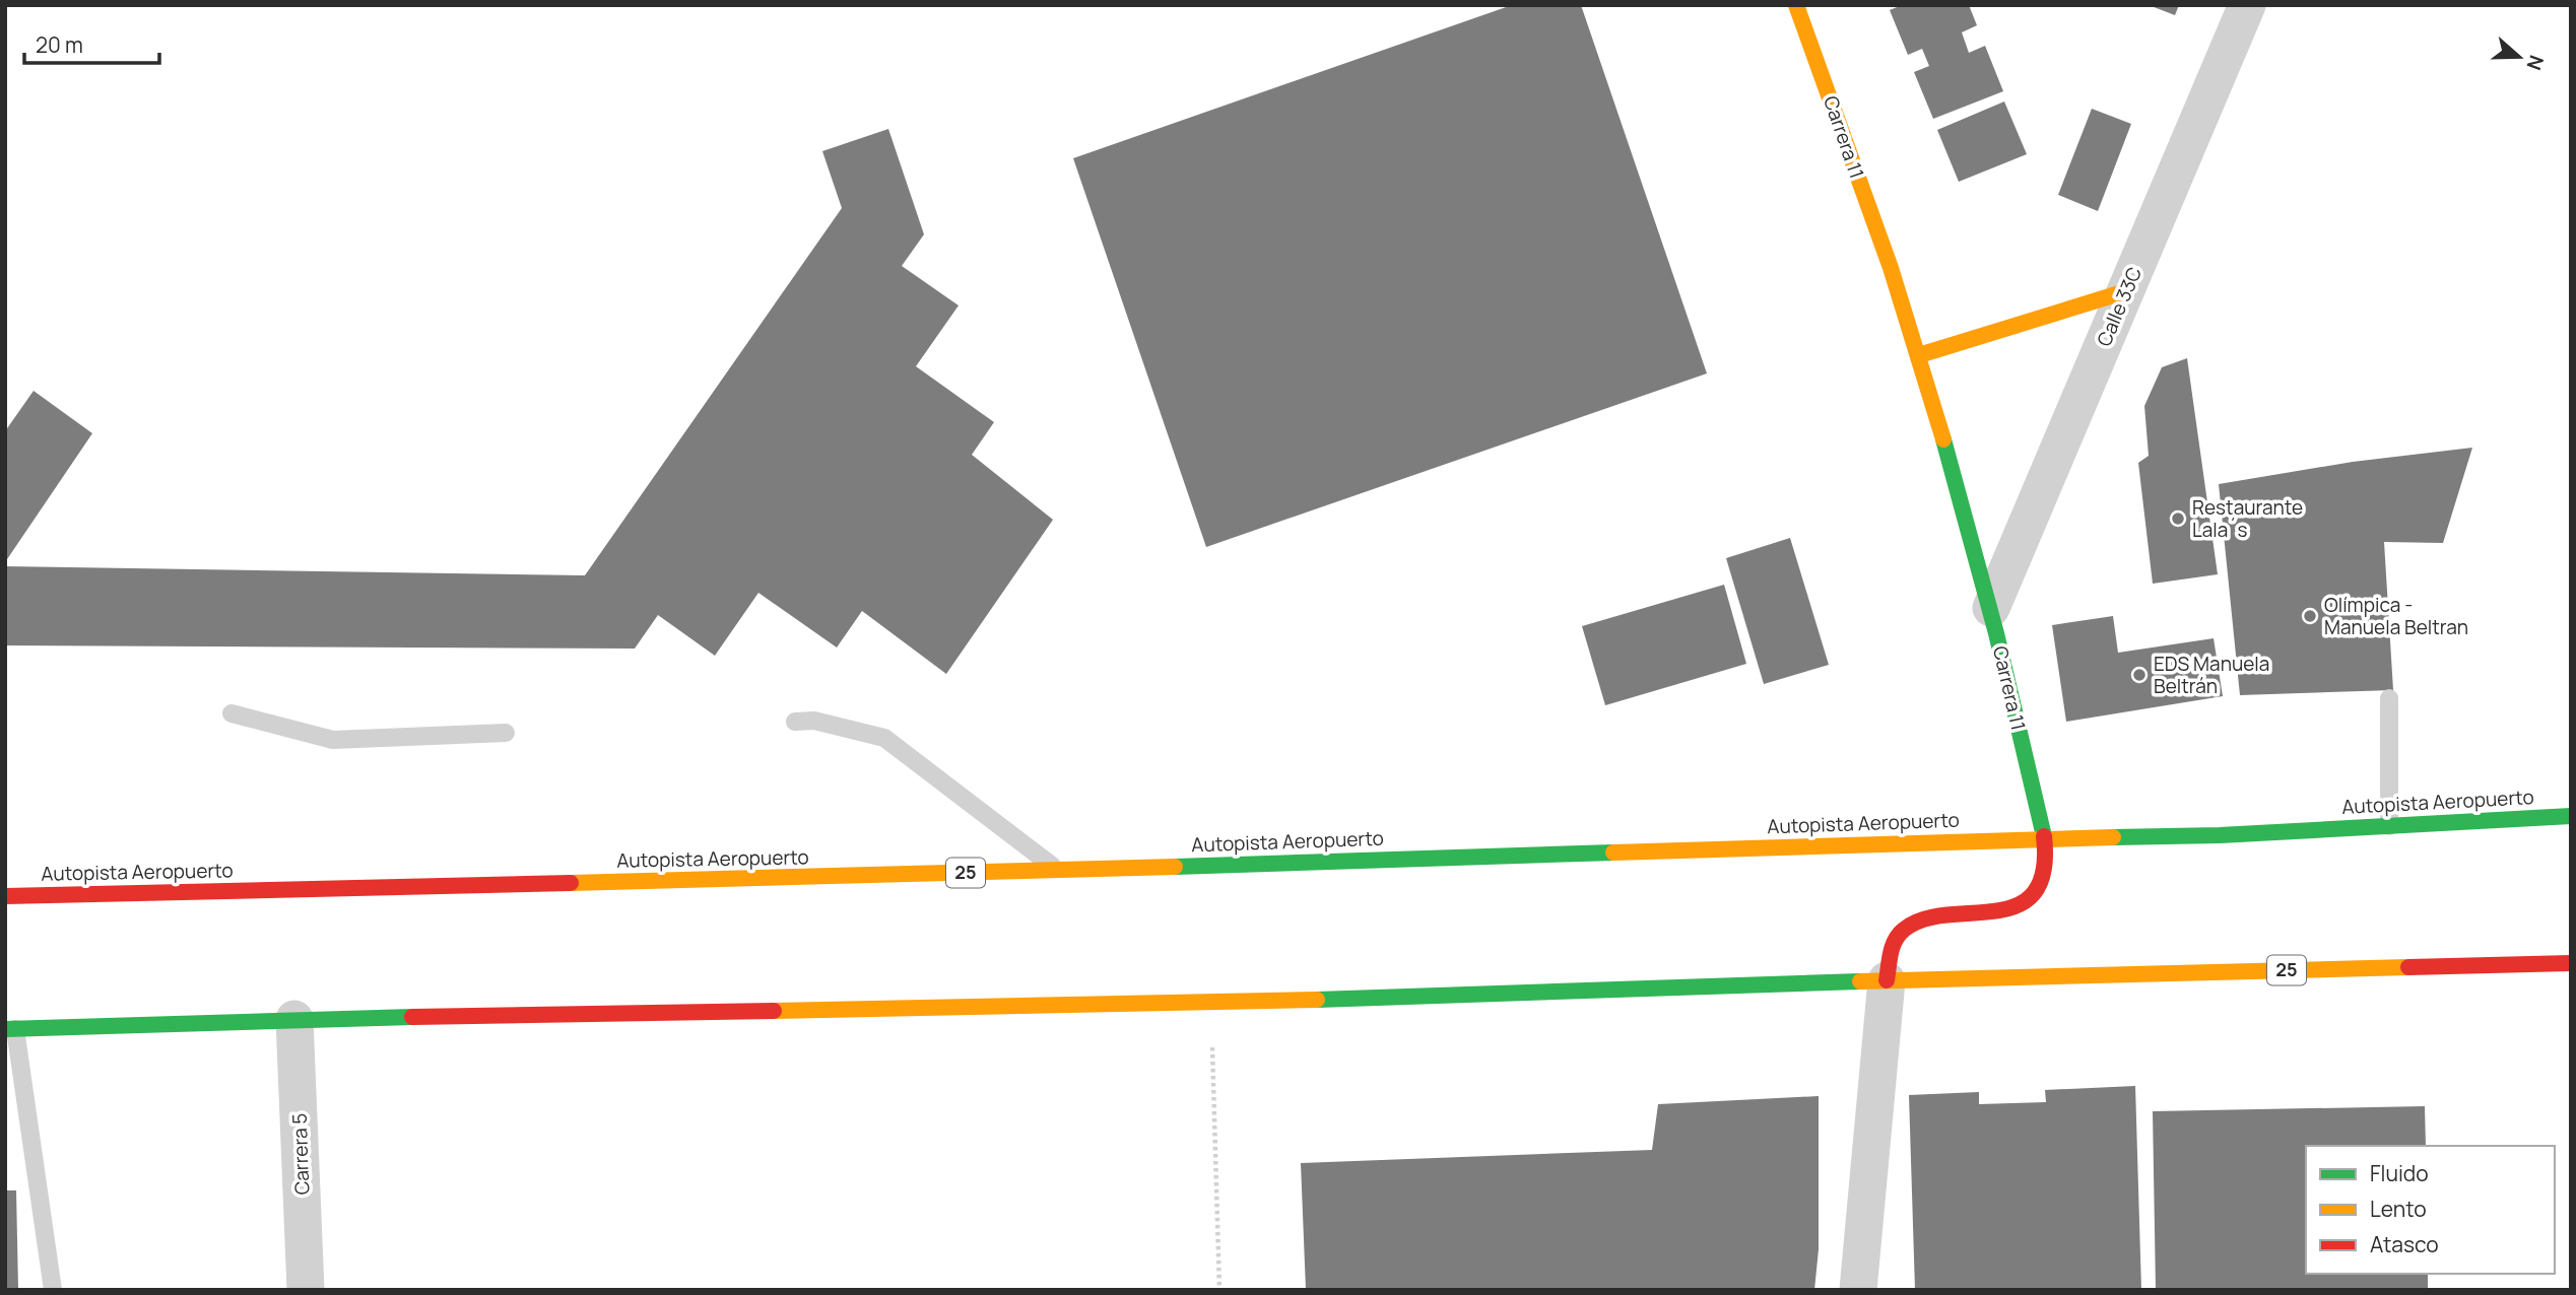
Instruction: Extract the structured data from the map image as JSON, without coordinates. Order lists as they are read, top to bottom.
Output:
{
  "streets": {
    "main road": ["Carrera 11", "Autopista Aeropuerto", "25"],
    "street": ["Calle 33C", "Carrera 5"]
  },
  "crossings": [
    ["Carrera 11", "Calle 33C"],
    ["Carrera 11", "Autopista Aeropuerto"],
    ["Carrera 11", "25"],
    ["25", "Carrera 5"]
  ],
  "places": ["Restaurante Lala´s", "Olímpica - Manuela Beltran", "EDS Manuela Beltrán"],
  "legend": ["Fluido", "Lento", "Atasco"],
  "scale_bar": "20 m",
  "north": "right"
}
